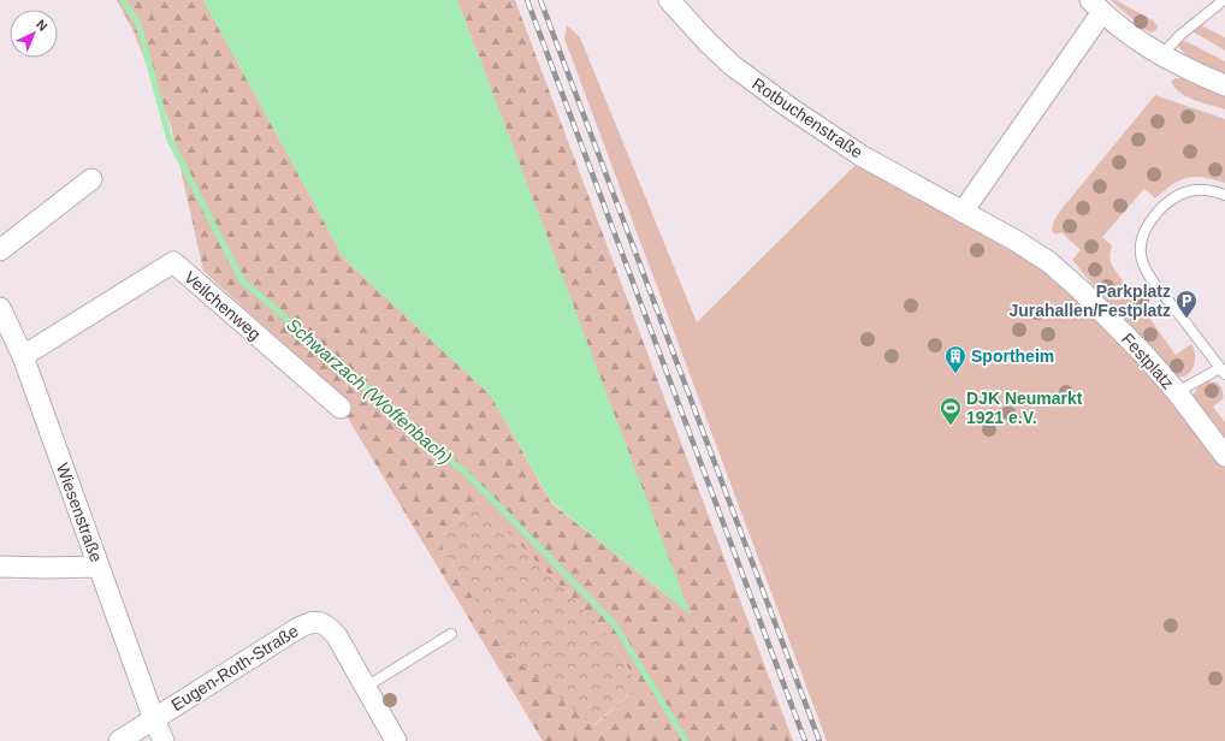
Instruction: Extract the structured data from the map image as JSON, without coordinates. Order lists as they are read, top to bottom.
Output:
{
  "streets": {
    "street": [
      "Rotbuchenstraße",
      "Veilchenweg",
      "Festplatz",
      "Wiesenstraße",
      "Eugen-Roth-Straße"
    ]
  },
  "crossings": [
    ["Rotbuchenstraße", "Festplatz"],
    ["Veilchenweg", "Wiesenstraße"],
    ["Wiesenstraße", "Eugen-Roth-Straße"]
  ],
  "water": ["Schwarzach (Woffenbach)"],
  "places": {
    "parking": ["Parkplatz Jurahallen/Festplatz"],
    "building": ["Sportheim"],
    "sports": ["DJK Neumarkt 1921 e.V."]
  },
  "north": "top right"
}
